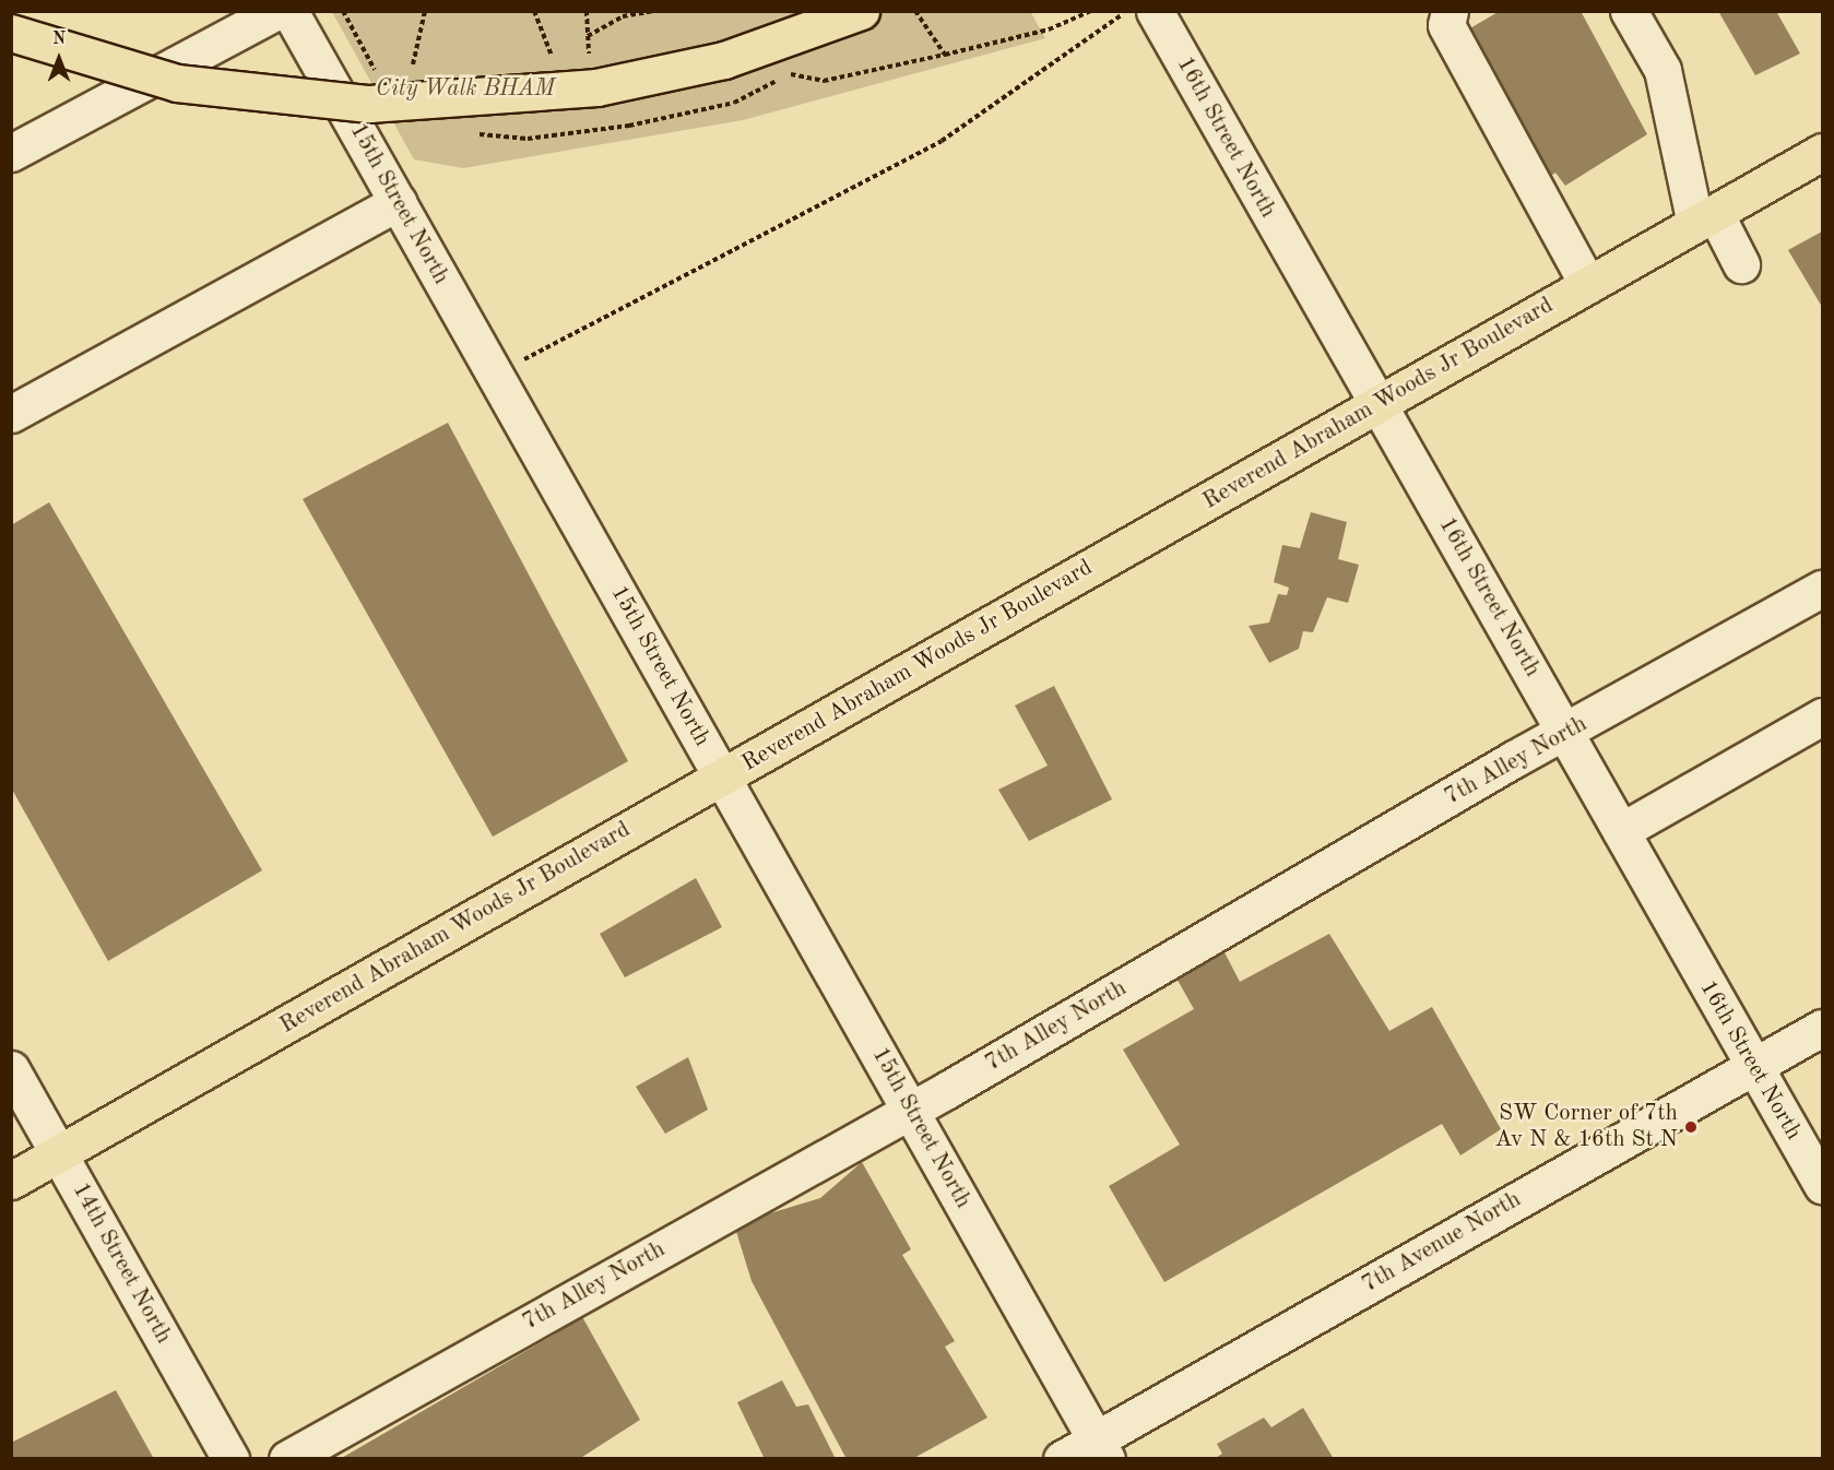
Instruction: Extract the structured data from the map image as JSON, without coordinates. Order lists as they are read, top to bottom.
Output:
{
  "streets": {
    "main road": ["Reverend Abraham Woods Jr Boulevard"],
    "street": [
      "16th Street North",
      "15th Street North",
      "7th Alley North",
      "7th Avenue North",
      "14th Street North"
    ]
  },
  "crossings": [
    ["16th Street North", "Reverend Abraham Woods Jr Boulevard"],
    ["16th Street North", "7th Alley North"],
    ["16th Street North", "7th Avenue North"],
    ["15th Street North", "Reverend Abraham Woods Jr Boulevard"],
    ["15th Street North", "7th Alley North"],
    ["15th Street North", "7th Avenue North"],
    ["Reverend Abraham Woods Jr Boulevard", "14th Street North"]
  ],
  "parks": ["City Walk BHAM"],
  "places": ["SW Corner of 7th Av N & 16th St N"],
  "north": "top"
}
